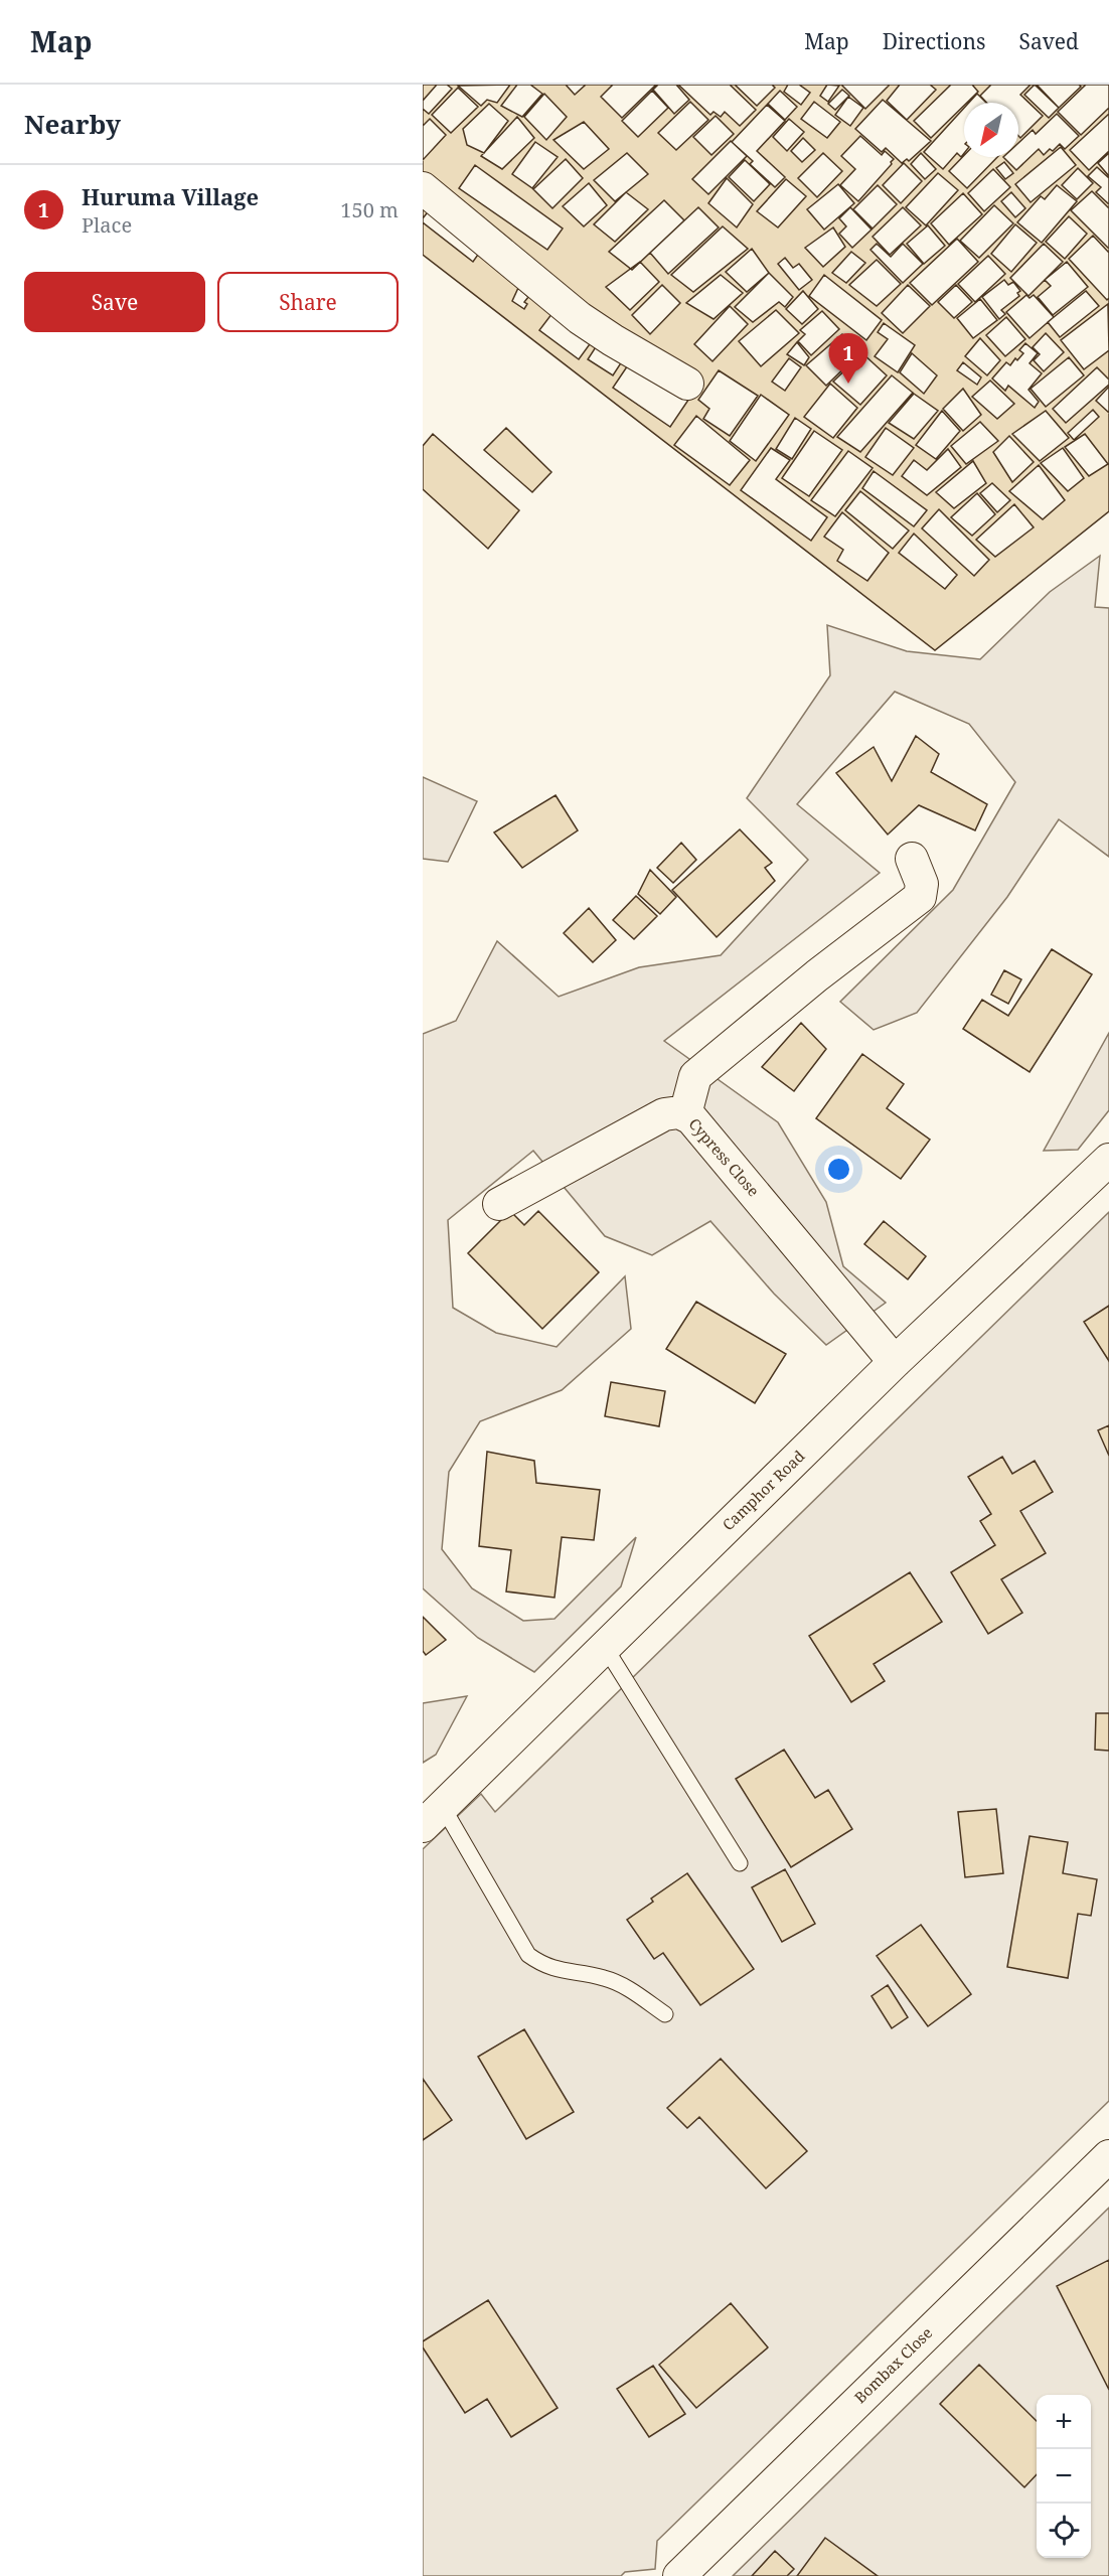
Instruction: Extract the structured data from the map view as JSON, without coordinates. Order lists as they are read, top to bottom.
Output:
{
  "streets": {
    "street": ["Cypress Close", "Camphor Road", "Bombax Close"]
  },
  "crossings": [
    ["Cypress Close", "Camphor Road"]
  ],
  "north": "bottom left",
  "page": {
    "header": "Map",
    "nav": ["Map", "Directions", "Saved"],
    "heading": "Nearby",
    "list": [
      {
        "mark": "1",
        "name": "Huruma Village",
        "note": "Place",
        "value": "150 m"
      }
    ],
    "buttons": ["Save", "Share"],
    "pins": "1",
    "map_buttons": ["+", "−"]
  }
}
